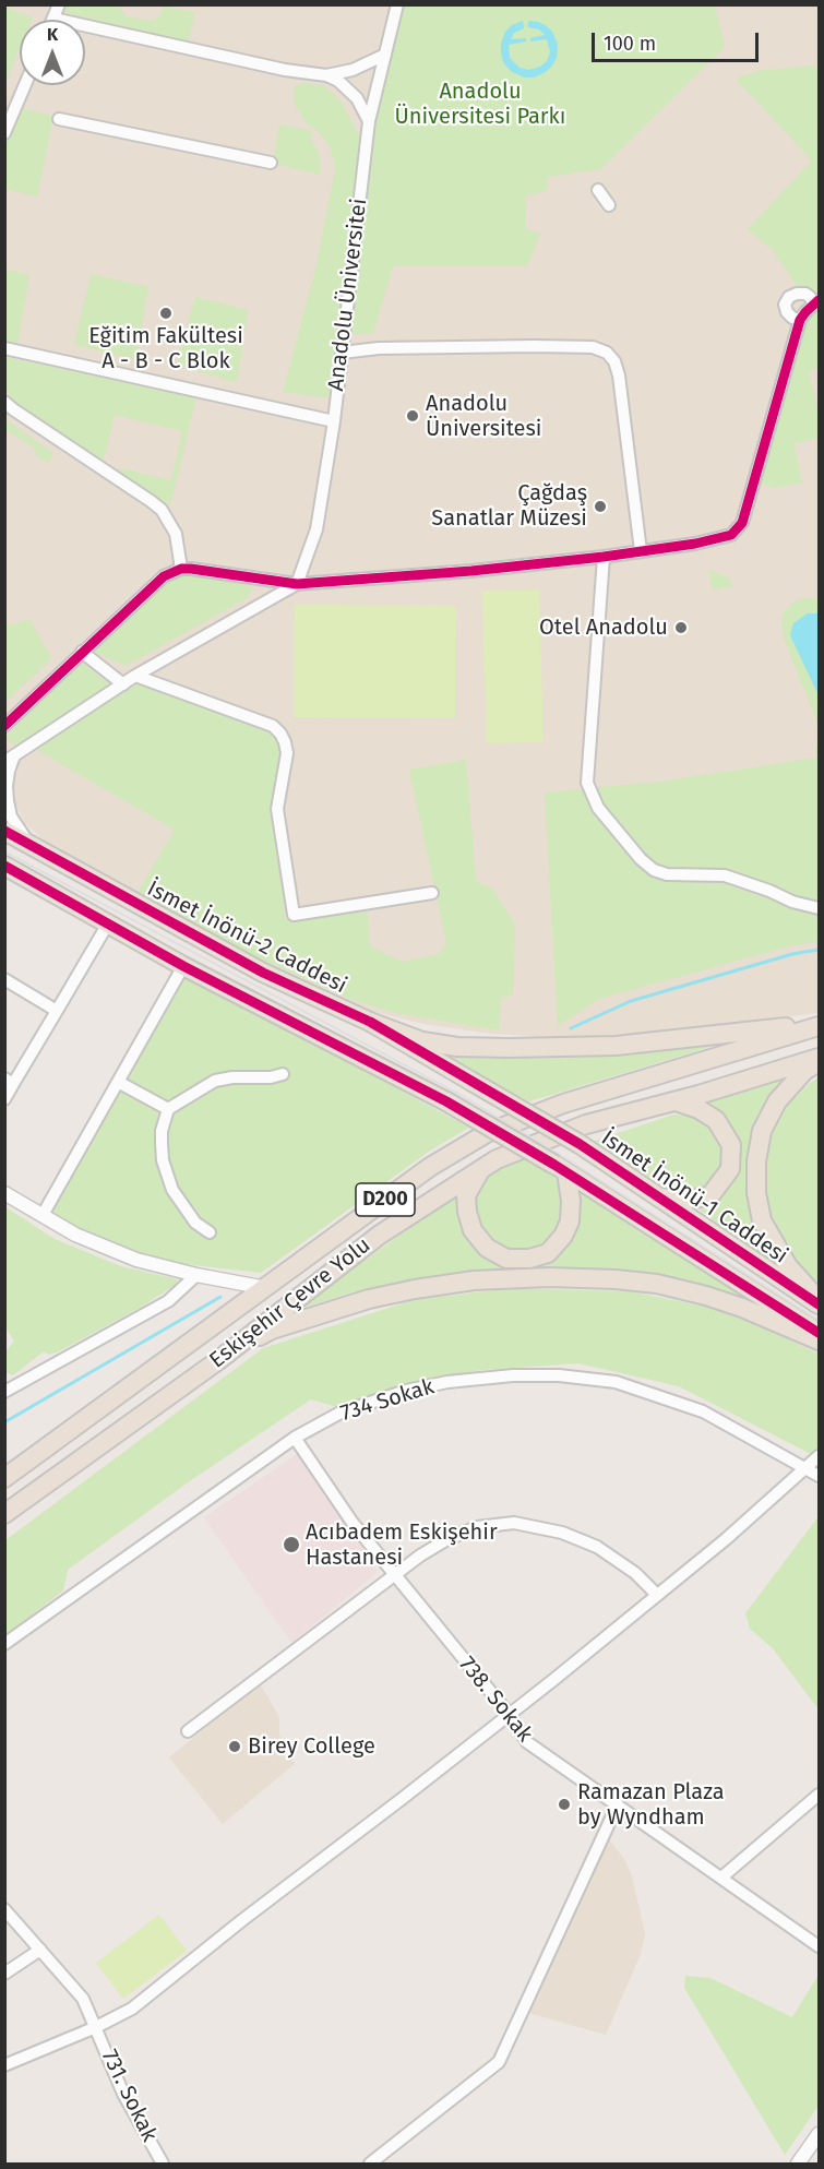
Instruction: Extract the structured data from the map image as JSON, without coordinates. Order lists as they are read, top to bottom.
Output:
{
  "streets": {
    "highway": ["D200", "Eskişehir Çevre Yolu"],
    "main road": ["İsmet İnönü-2 Caddesi", "İsmet İnönü-1 Caddesi"],
    "street": [
      "Anadolu Üniversitei",
      "734 Sokak",
      "738. Sokak",
      "731. Sokak"
    ]
  },
  "crossings": [
    ["İsmet İnönü-2 Caddesi", "İsmet İnönü-1 Caddesi"],
    ["734 Sokak", "738. Sokak"]
  ],
  "parks": ["Anadolu Üniversitesi Parkı"],
  "places": [
    "Eğitim Fakültesi A - B - C Blok",
    "Anadolu Üniversitesi",
    "Çağdaş Sanatlar Müzesi",
    "Otel Anadolu",
    "Acıbadem Eskişehir Hastanesi",
    "Birey College",
    "Ramazan Plaza by Wyndham"
  ],
  "scale_bar": "100 m",
  "north": "top"
}
